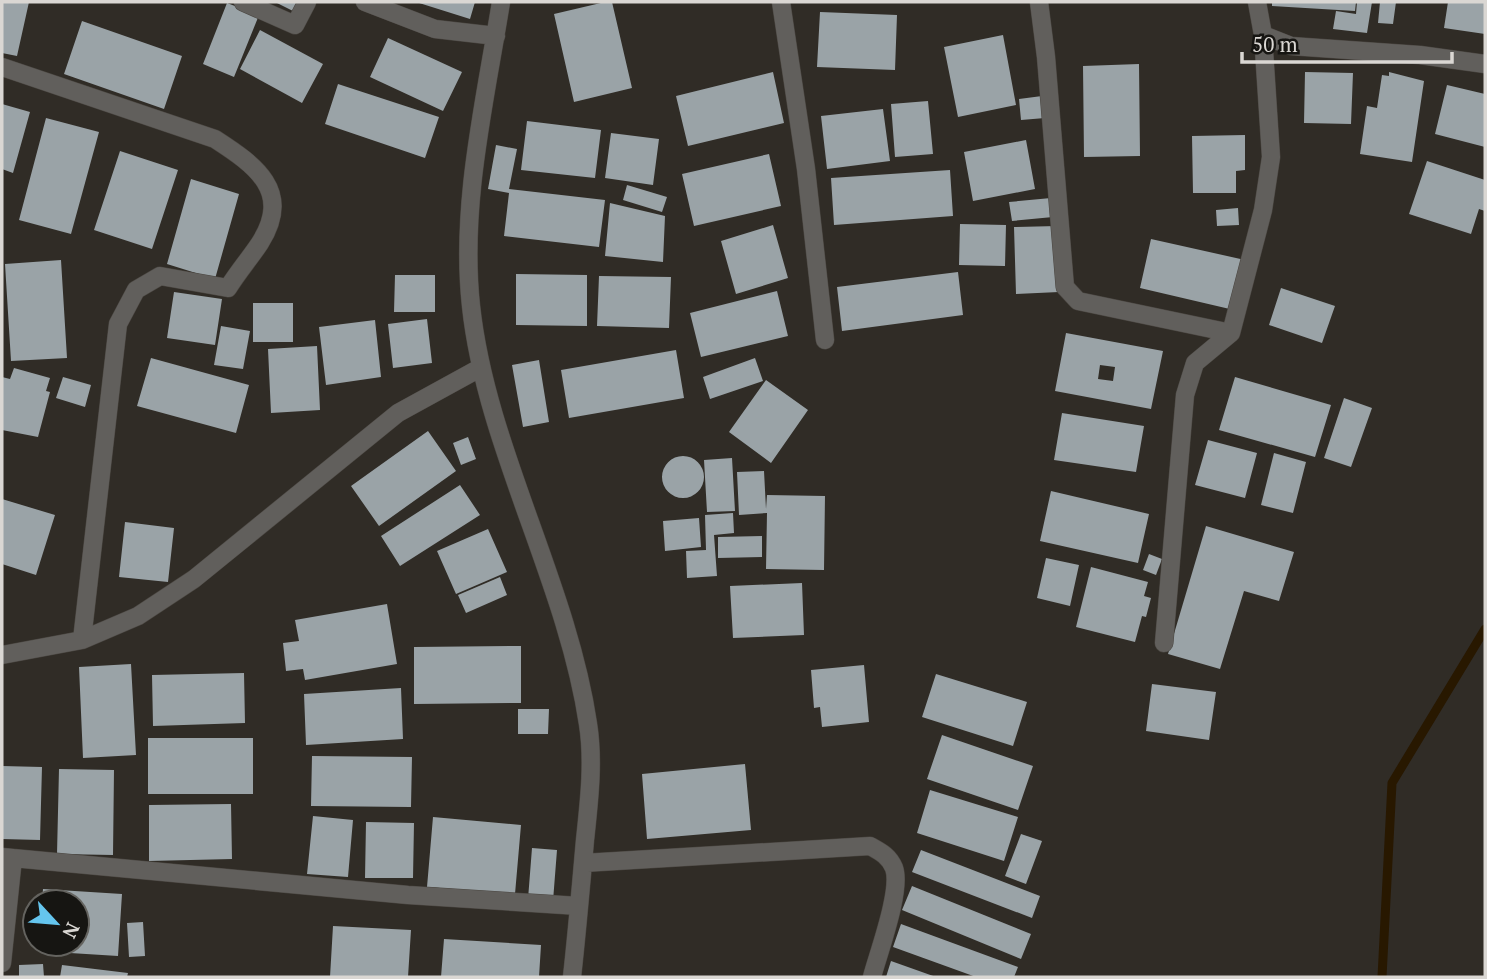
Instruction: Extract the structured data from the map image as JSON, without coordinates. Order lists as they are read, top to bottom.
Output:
{
  "scale_bar": "50 m",
  "north": "bottom right"
}
